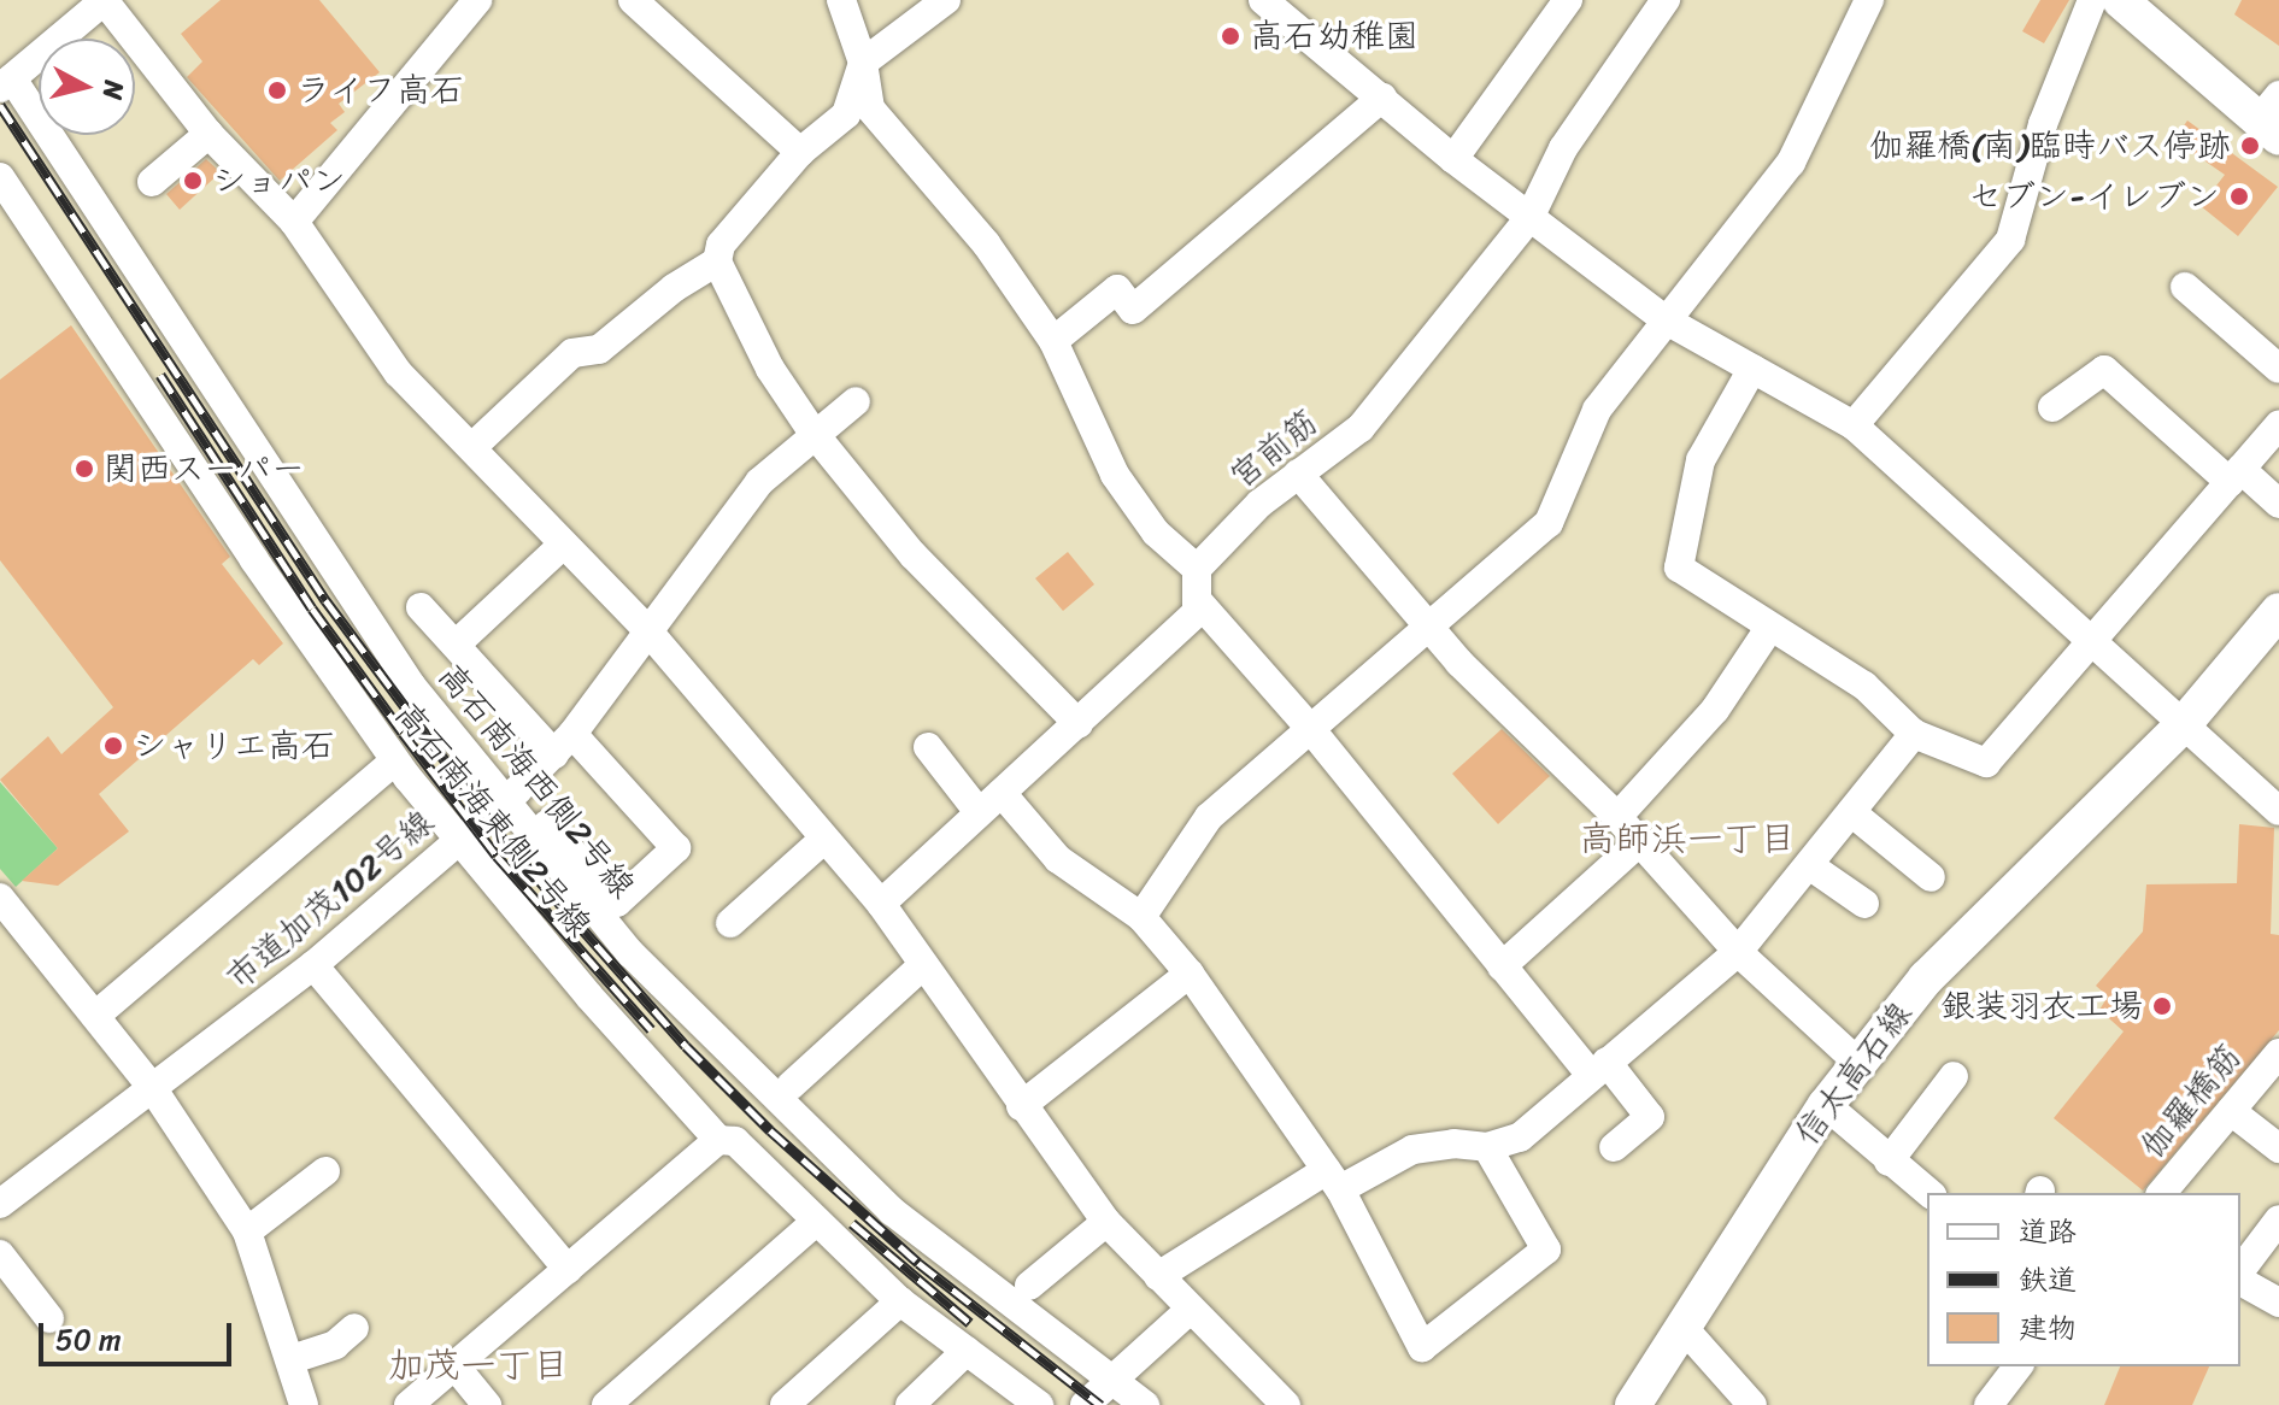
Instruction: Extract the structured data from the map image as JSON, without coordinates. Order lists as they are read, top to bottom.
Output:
{
  "streets": {
    "main road": ["信太高石線"],
    "street": [
      "宮前筋",
      "高石南海西側2号線",
      "高石南海東側2号線",
      "市道加茂102号線",
      "伽羅橋筋"
    ]
  },
  "crossings": [
    ["高石南海西側2号線", "市道加茂102号線"],
    ["高石南海東側2号線", "市道加茂102号線"]
  ],
  "districts": ["高師浜一丁目", "加茂一丁目"],
  "places": [
    "高石幼稚園",
    "ライフ高石",
    "伽羅橋(南)臨時バス停跡",
    "ショパン",
    "セブン-イレブン",
    "関西スーパー",
    "シャリエ高石",
    "銀装羽衣工場"
  ],
  "legend": ["道路", "鉄道", "建物"],
  "scale_bar": "50 m",
  "north": "right"
}
